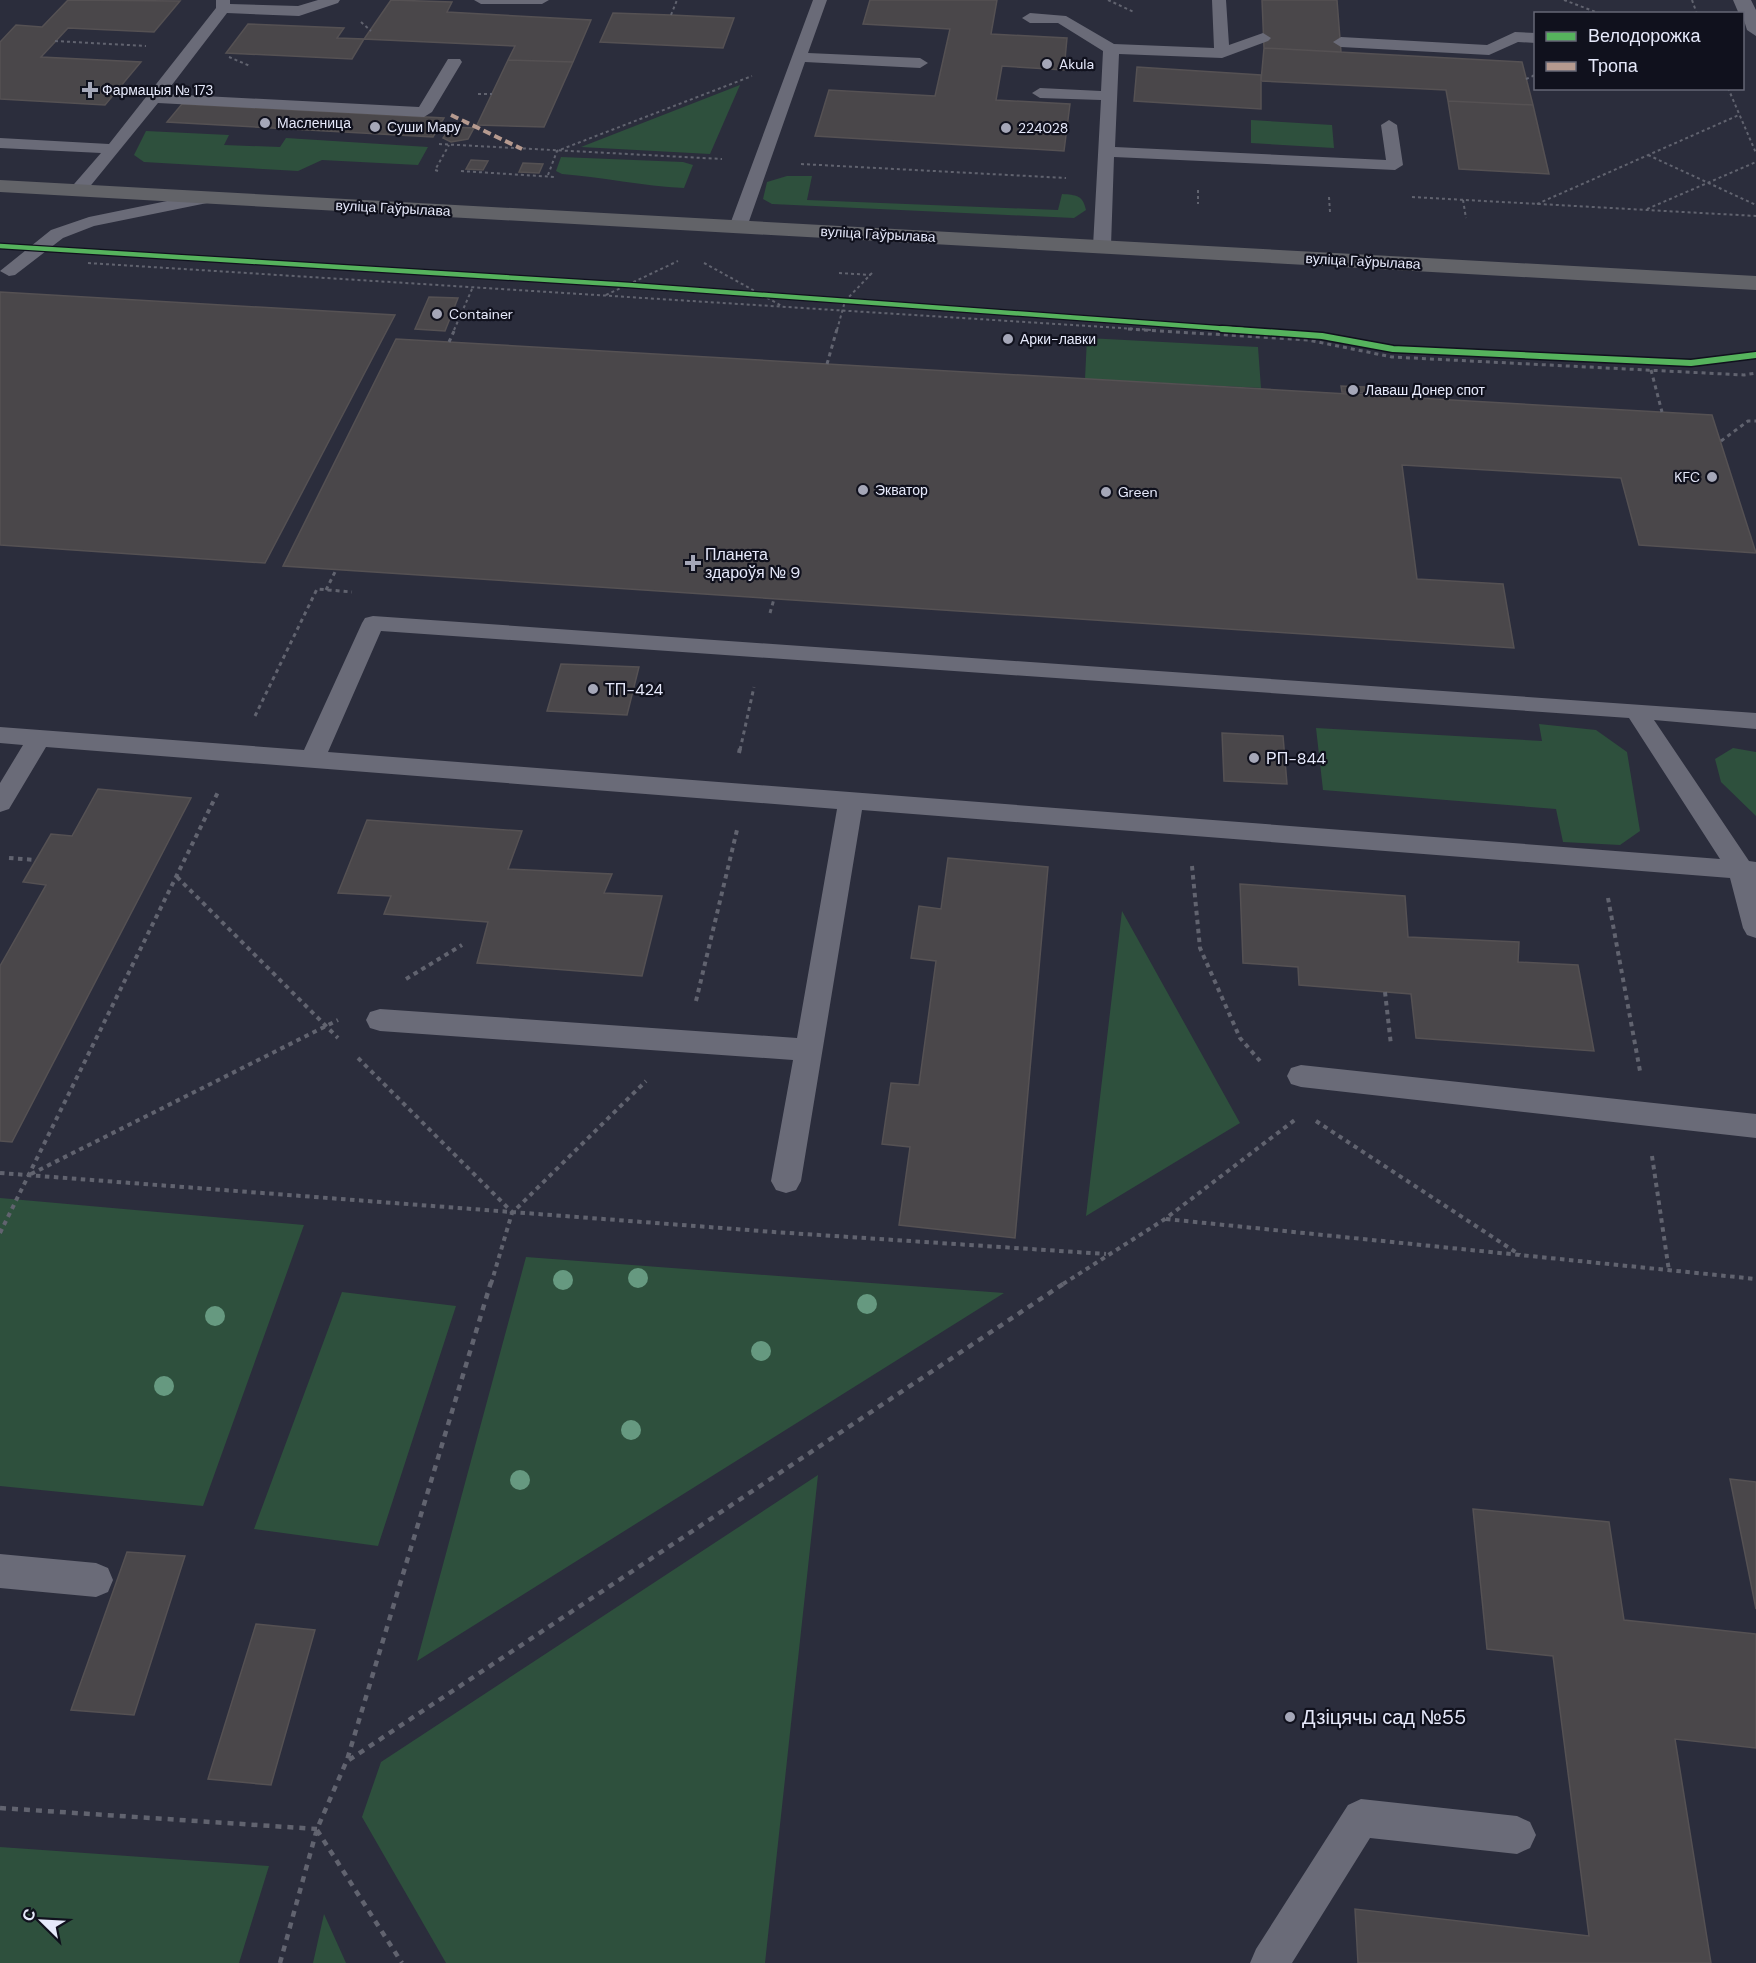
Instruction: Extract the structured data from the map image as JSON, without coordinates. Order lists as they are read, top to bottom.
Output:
{
  "streets": {
    "main road": ["вуліца Гаўрылава"]
  },
  "places": {
    "other": [
      "Akula",
      "Масленица",
      "Суши Мару",
      "224028",
      "Container",
      "Арки-лавки",
      "Лаваш Донер спот",
      "KFC",
      "Экватор",
      "Green",
      "ТП-424",
      "РП-844",
      "Дзіцячы сад №55"
    ],
    "health": ["Фармацыя № 173", "Планета здароўя № 9"]
  },
  "legend": ["Велодорожка", "Тропа"],
  "north": "top left"
}
